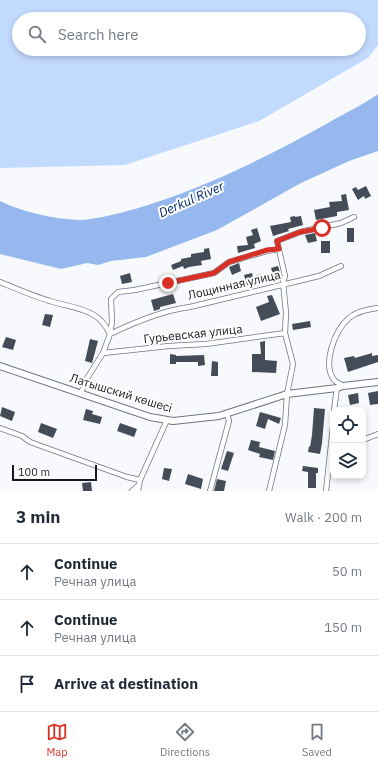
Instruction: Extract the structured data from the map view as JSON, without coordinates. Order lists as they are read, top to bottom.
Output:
{
  "streets": {
    "street": ["Лощинная улица", "Гурьевская улица", "Латышский көшесі"]
  },
  "water": ["Derkul River"],
  "scale_bar": "100 m",
  "page": {
    "search": "Search here",
    "scale": "100 m",
    "heading": ["3 min", "Walk · 200 m"],
    "list": [
      ["Continue", "Речная улица", "50 m"],
      ["Continue", "Речная улица", "150 m"],
      "Arrive at destination"
    ],
    "nav": ["Map", "Directions", "Saved"]
  }
}
